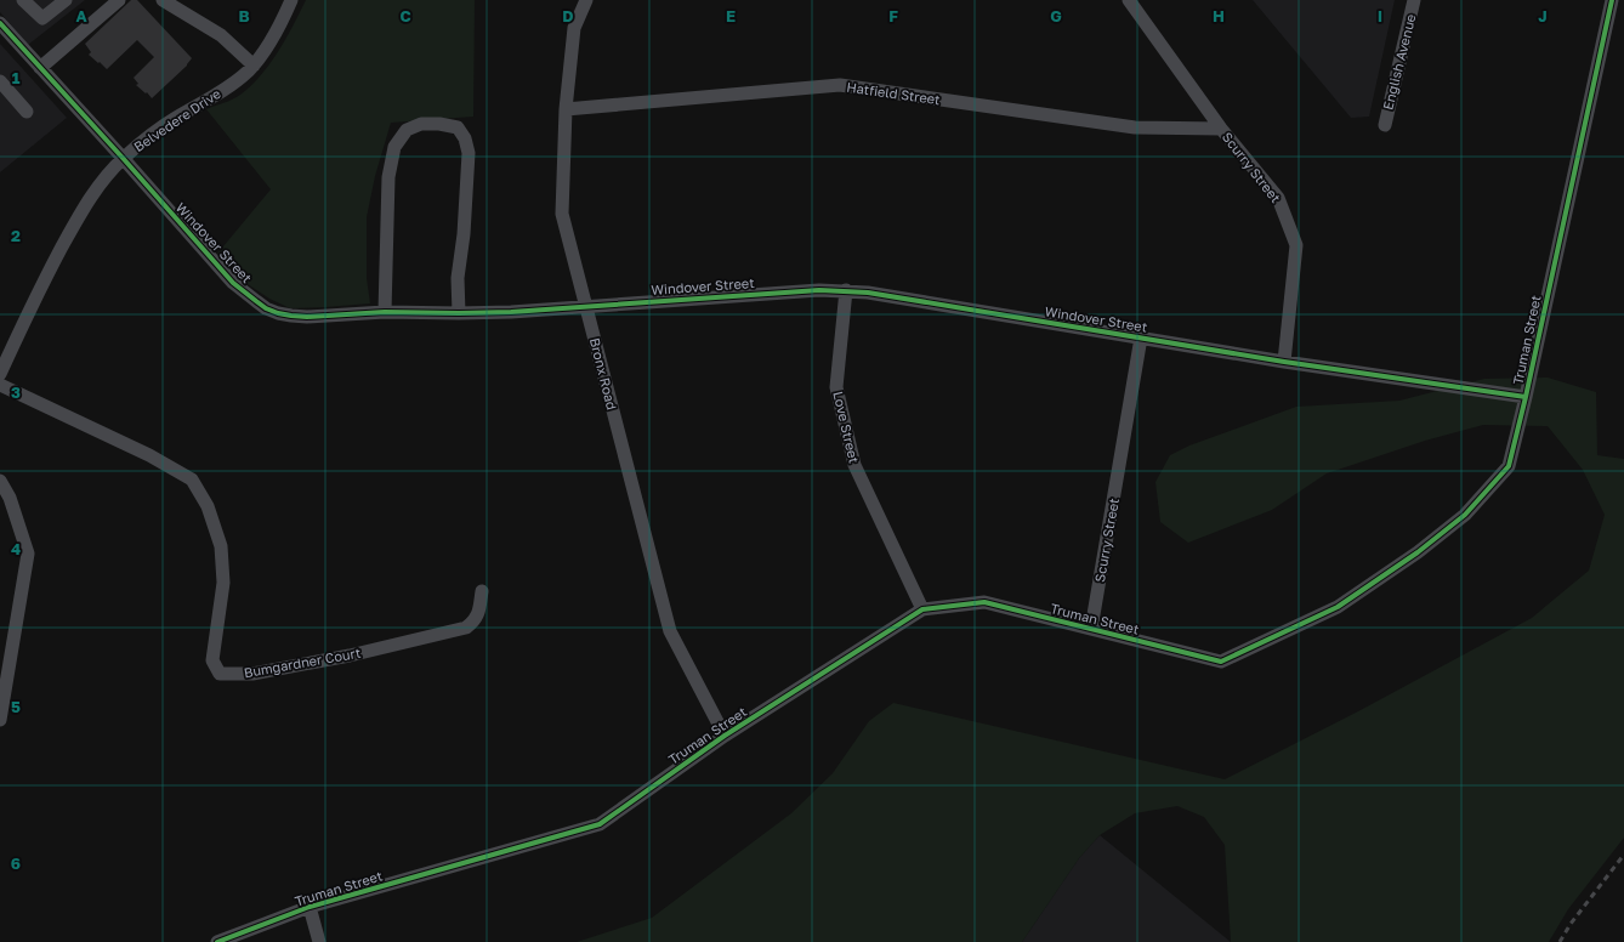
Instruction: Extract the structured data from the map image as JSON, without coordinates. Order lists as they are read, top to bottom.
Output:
{
  "streets": {
    "street": [
      "English Avenue",
      "Hatfield Street",
      "Belvedere Drive",
      "Scurry Street",
      "Windover Street",
      "Truman Street",
      "Bronx Road",
      "Love Street",
      "Bumgardner Court"
    ]
  },
  "crossings": [
    ["Hatfield Street", "Scurry Street"],
    ["Hatfield Street", "Bronx Road"],
    ["Belvedere Drive", "Windover Street"],
    ["Scurry Street", "Windover Street"],
    ["Scurry Street", "Truman Street"],
    ["Windover Street", "Truman Street"],
    ["Windover Street", "Bronx Road"],
    ["Windover Street", "Love Street"],
    ["Truman Street", "Bronx Road"],
    ["Truman Street", "Love Street"]
  ],
  "grid": {
    "columns": [
      "A",
      "B",
      "C",
      "D",
      "E",
      "F",
      "G",
      "H",
      "I",
      "J"
    ],
    "rows": [
      "1",
      "2",
      "3",
      "4",
      "5",
      "6"
    ]
  }
}
